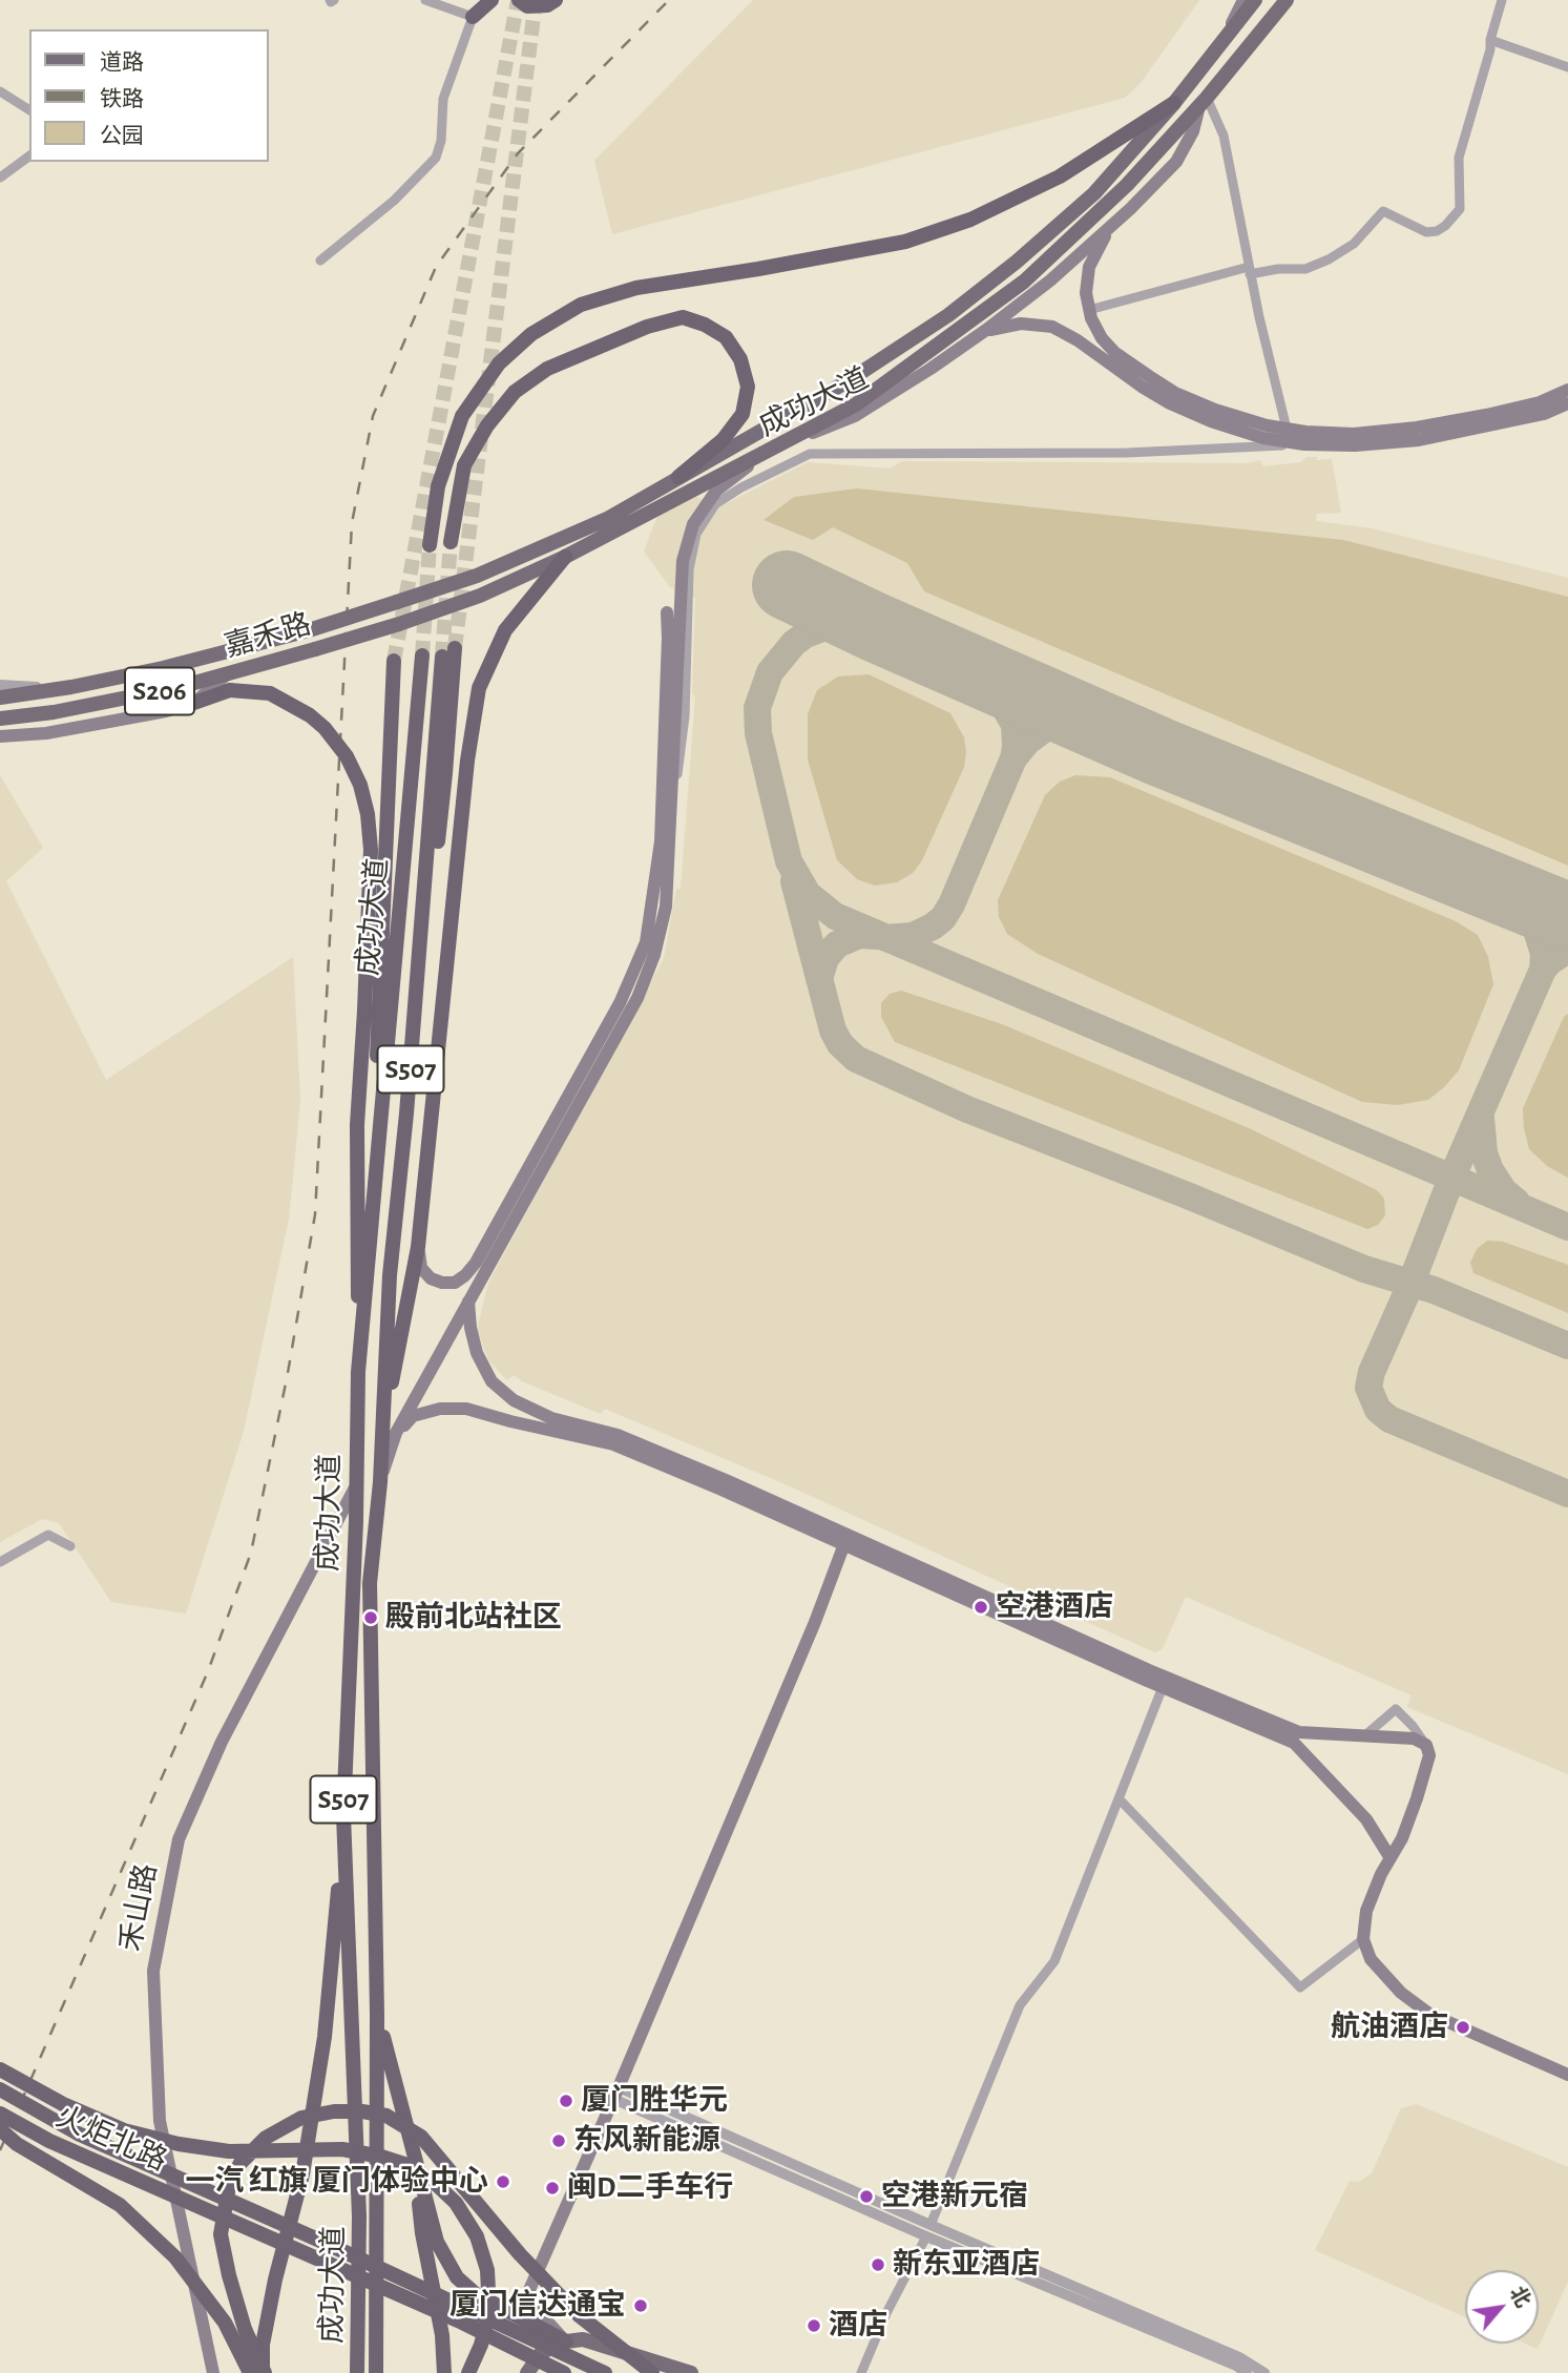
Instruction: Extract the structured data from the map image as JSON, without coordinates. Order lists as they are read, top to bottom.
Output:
{
  "streets": {
    "highway": ["成功大道", "S507", "火炬北路"],
    "main road": ["嘉禾路", "S206", "禾山路"]
  },
  "crossings": [
    ["成功大道", "嘉禾路"],
    ["成功大道", "S507"],
    ["成功大道", "禾山路"]
  ],
  "places": [
    "空港酒店",
    "殿前北站社区",
    "航油酒店",
    "厦门胜华元",
    "东风新能源",
    "一汽 红旗 厦门体验中心",
    "闽D二手车行",
    "空港新元宿",
    "新东亚酒店",
    "厦门信达通宝",
    "酒店"
  ],
  "legend": ["道路", "铁路", "公园"],
  "north": "top right"
}
